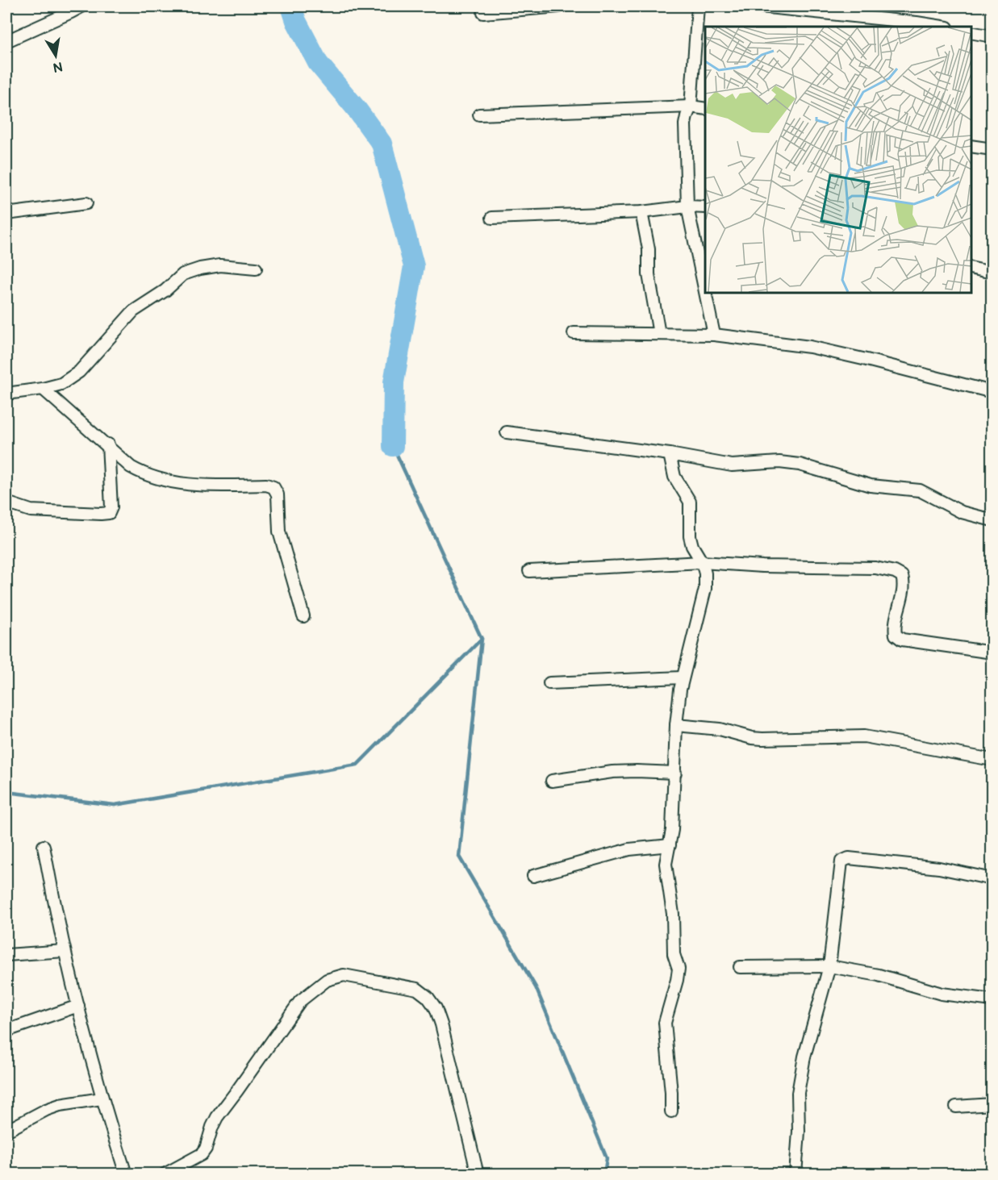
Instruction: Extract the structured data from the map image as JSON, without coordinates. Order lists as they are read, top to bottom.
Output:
{
  "north": "bottom"
}
